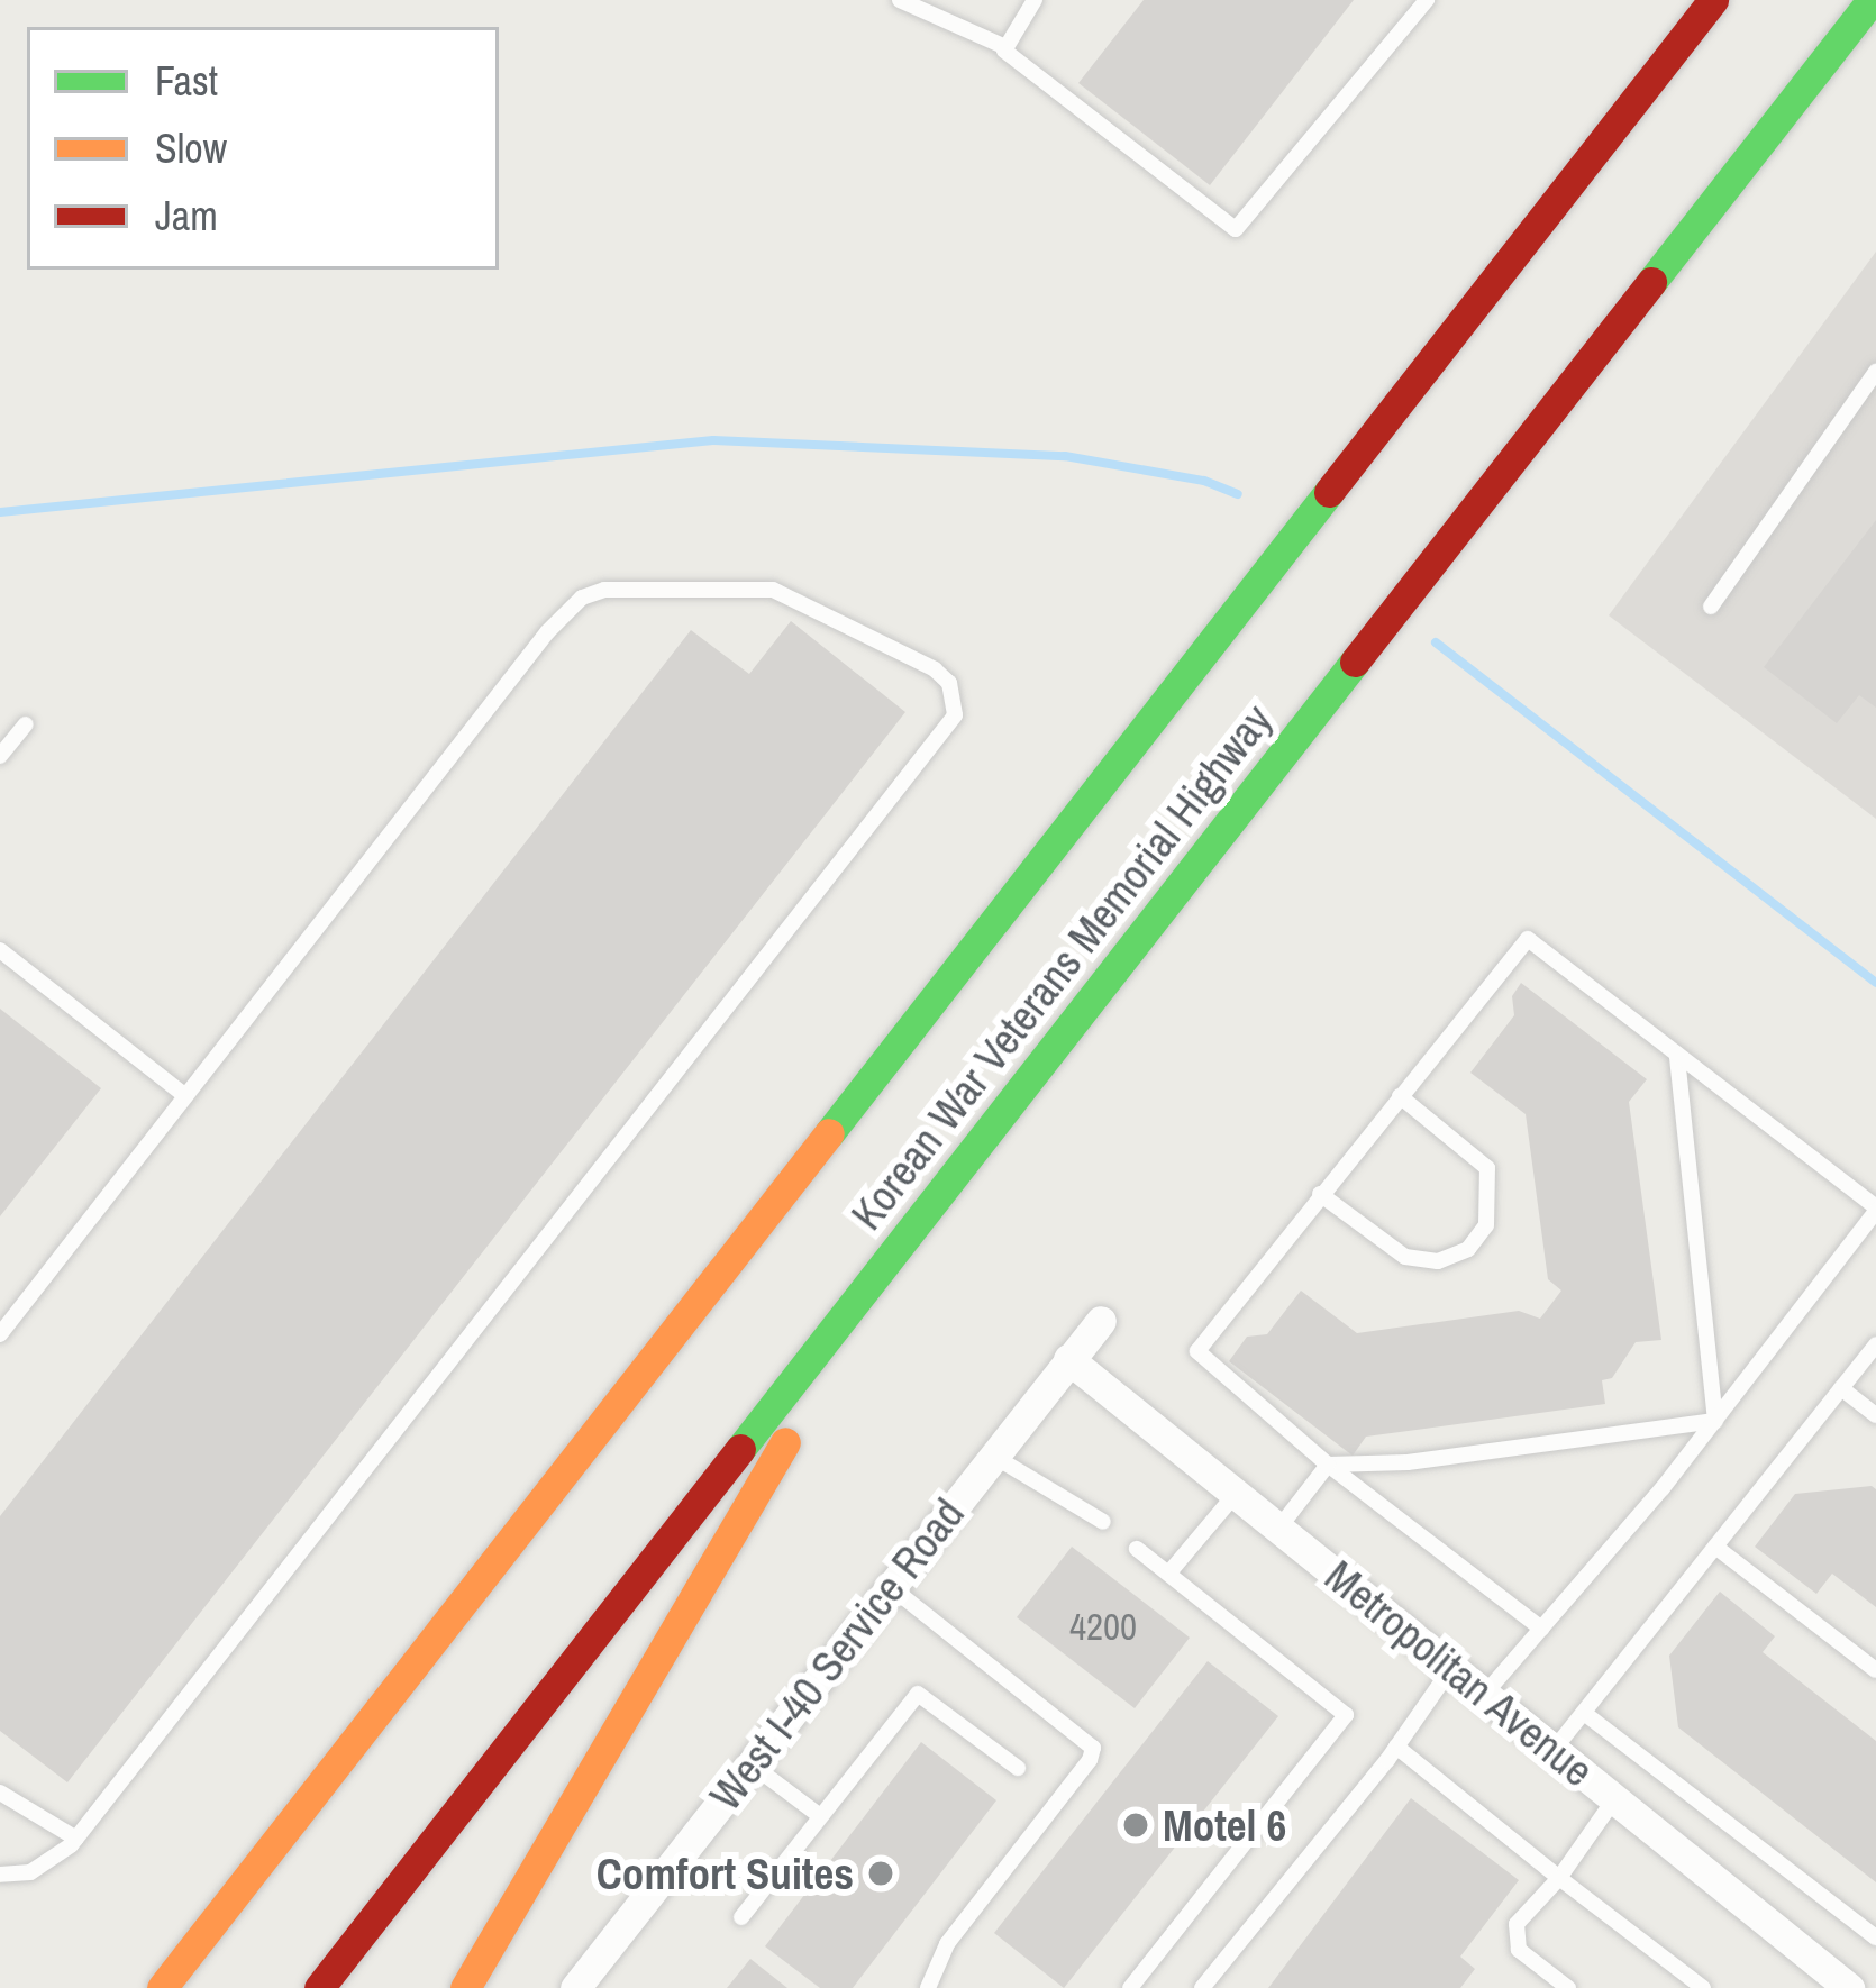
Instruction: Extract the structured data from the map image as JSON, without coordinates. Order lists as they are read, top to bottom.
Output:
{
  "streets": {
    "highway": ["Korean War Veterans Memorial Highway"],
    "street": ["West I-40 Service Road", "Metropolitan Avenue"]
  },
  "crossings": [
    ["West I-40 Service Road", "Metropolitan Avenue"]
  ],
  "places": ["Motel 6", "Comfort Suites"],
  "house_numbers": ["4200"],
  "legend": ["Fast", "Slow", "Jam"]
}
